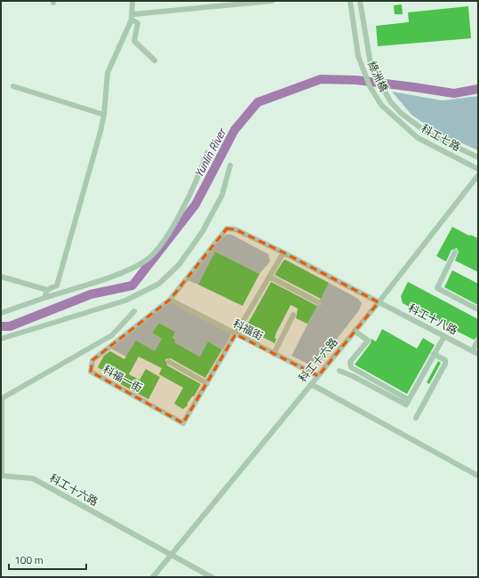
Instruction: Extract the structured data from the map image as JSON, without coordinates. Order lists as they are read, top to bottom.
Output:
{
  "streets": {
    "street": [
      "綠洲橋",
      "科工七路",
      "科工十八路",
      "科福街",
      "科工十六路",
      "科福一街"
    ]
  },
  "crossings": [
    ["綠洲橋", "科工七路"],
    ["科工十八路", "科工十六路"],
    ["科工十八路", "科福一街"],
    ["科福街", "科工十六路"],
    ["科福街", "科福一街"],
    ["科工十六路", "科福一街"]
  ],
  "water": ["Yunlin River"],
  "scale_bar": "100 m"
}
